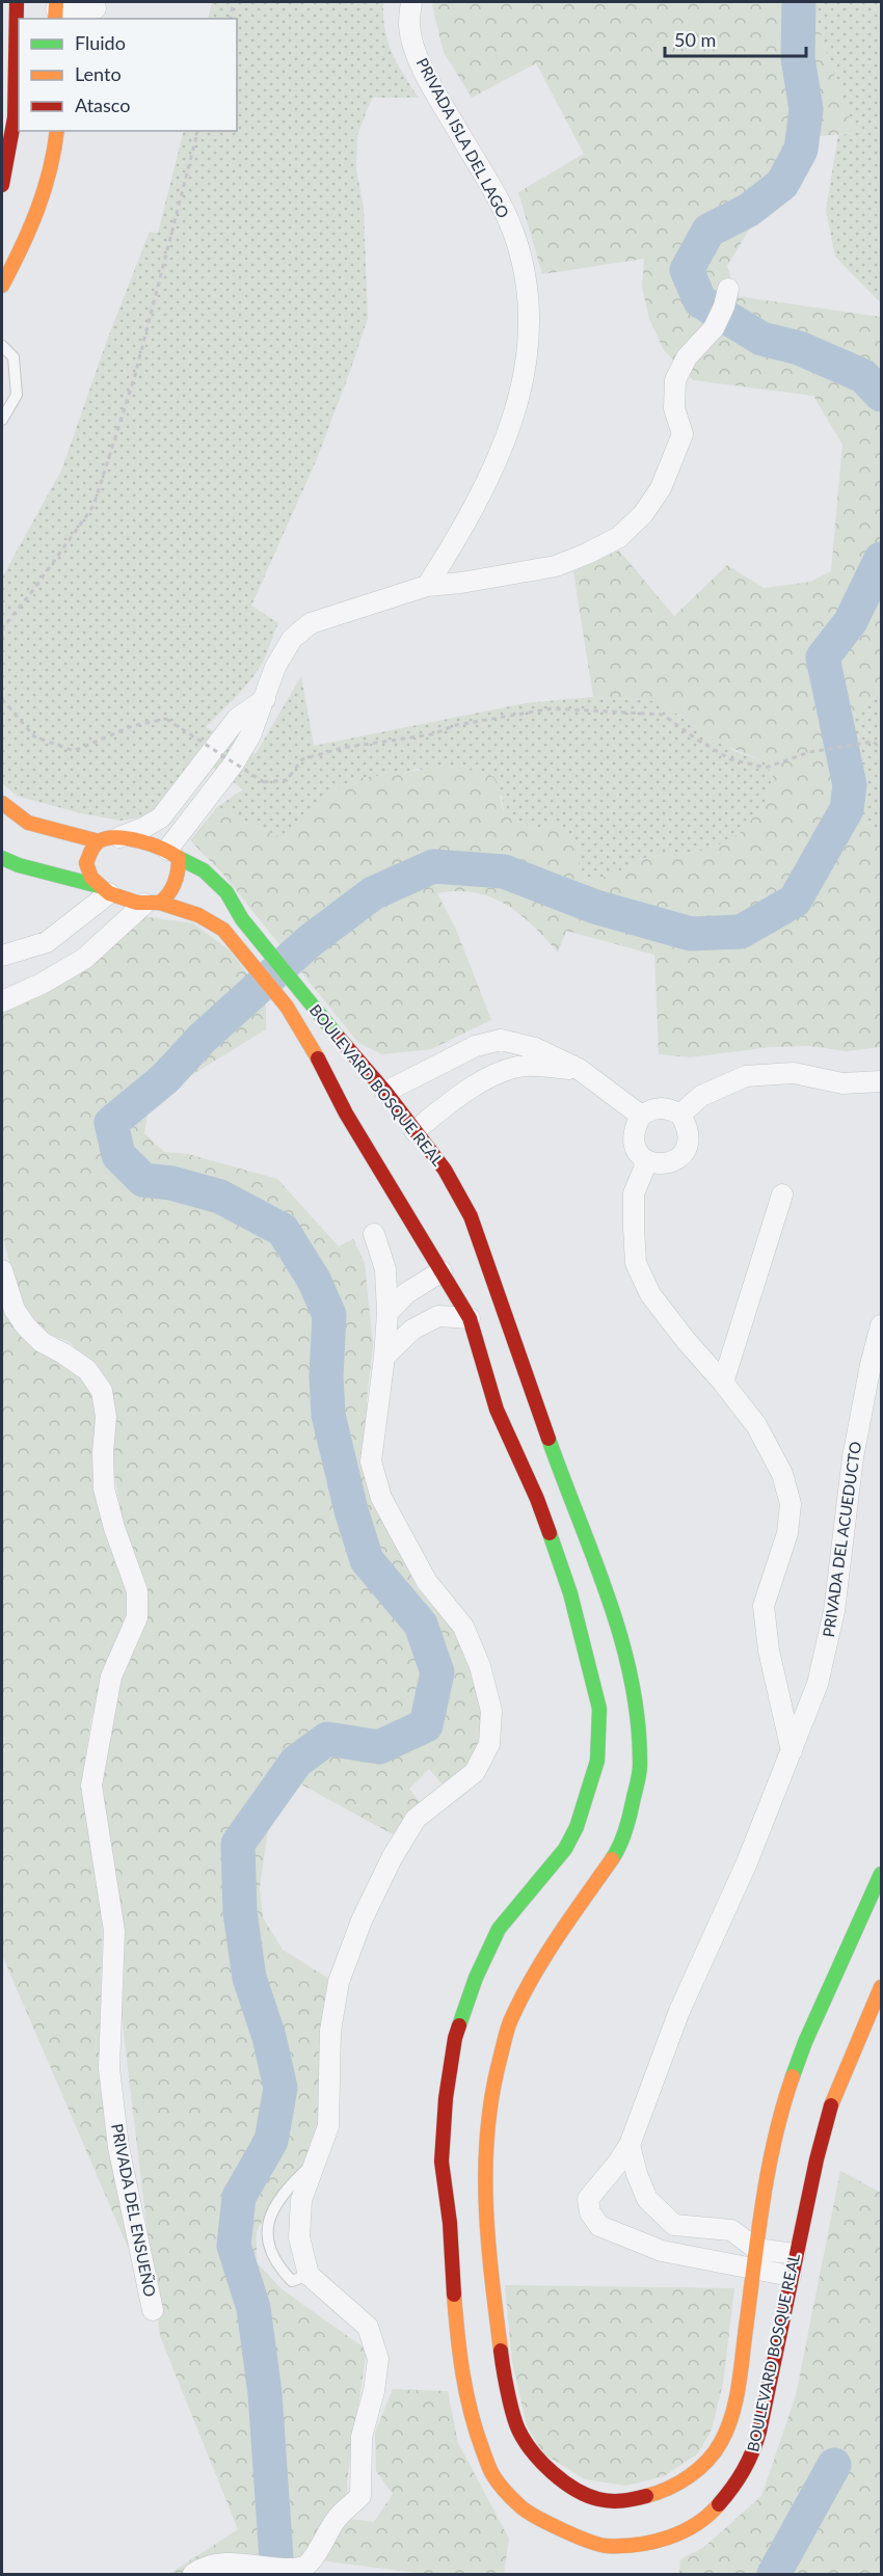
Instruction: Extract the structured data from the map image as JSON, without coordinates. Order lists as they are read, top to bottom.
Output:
{
  "streets": {
    "street": [
      "PRIVADA ISLA DEL LAGO",
      "BOULEVARD BOSQUE REAL",
      "PRIVADA DEL ACUEDUCTO",
      "PRIVADA DEL ENSUEÑO"
    ]
  },
  "crossings": [
    ["BOULEVARD BOSQUE REAL", "PRIVADA DEL ACUEDUCTO"]
  ],
  "legend": ["Fluido", "Lento", "Atasco"],
  "scale_bar": "50 m"
}
